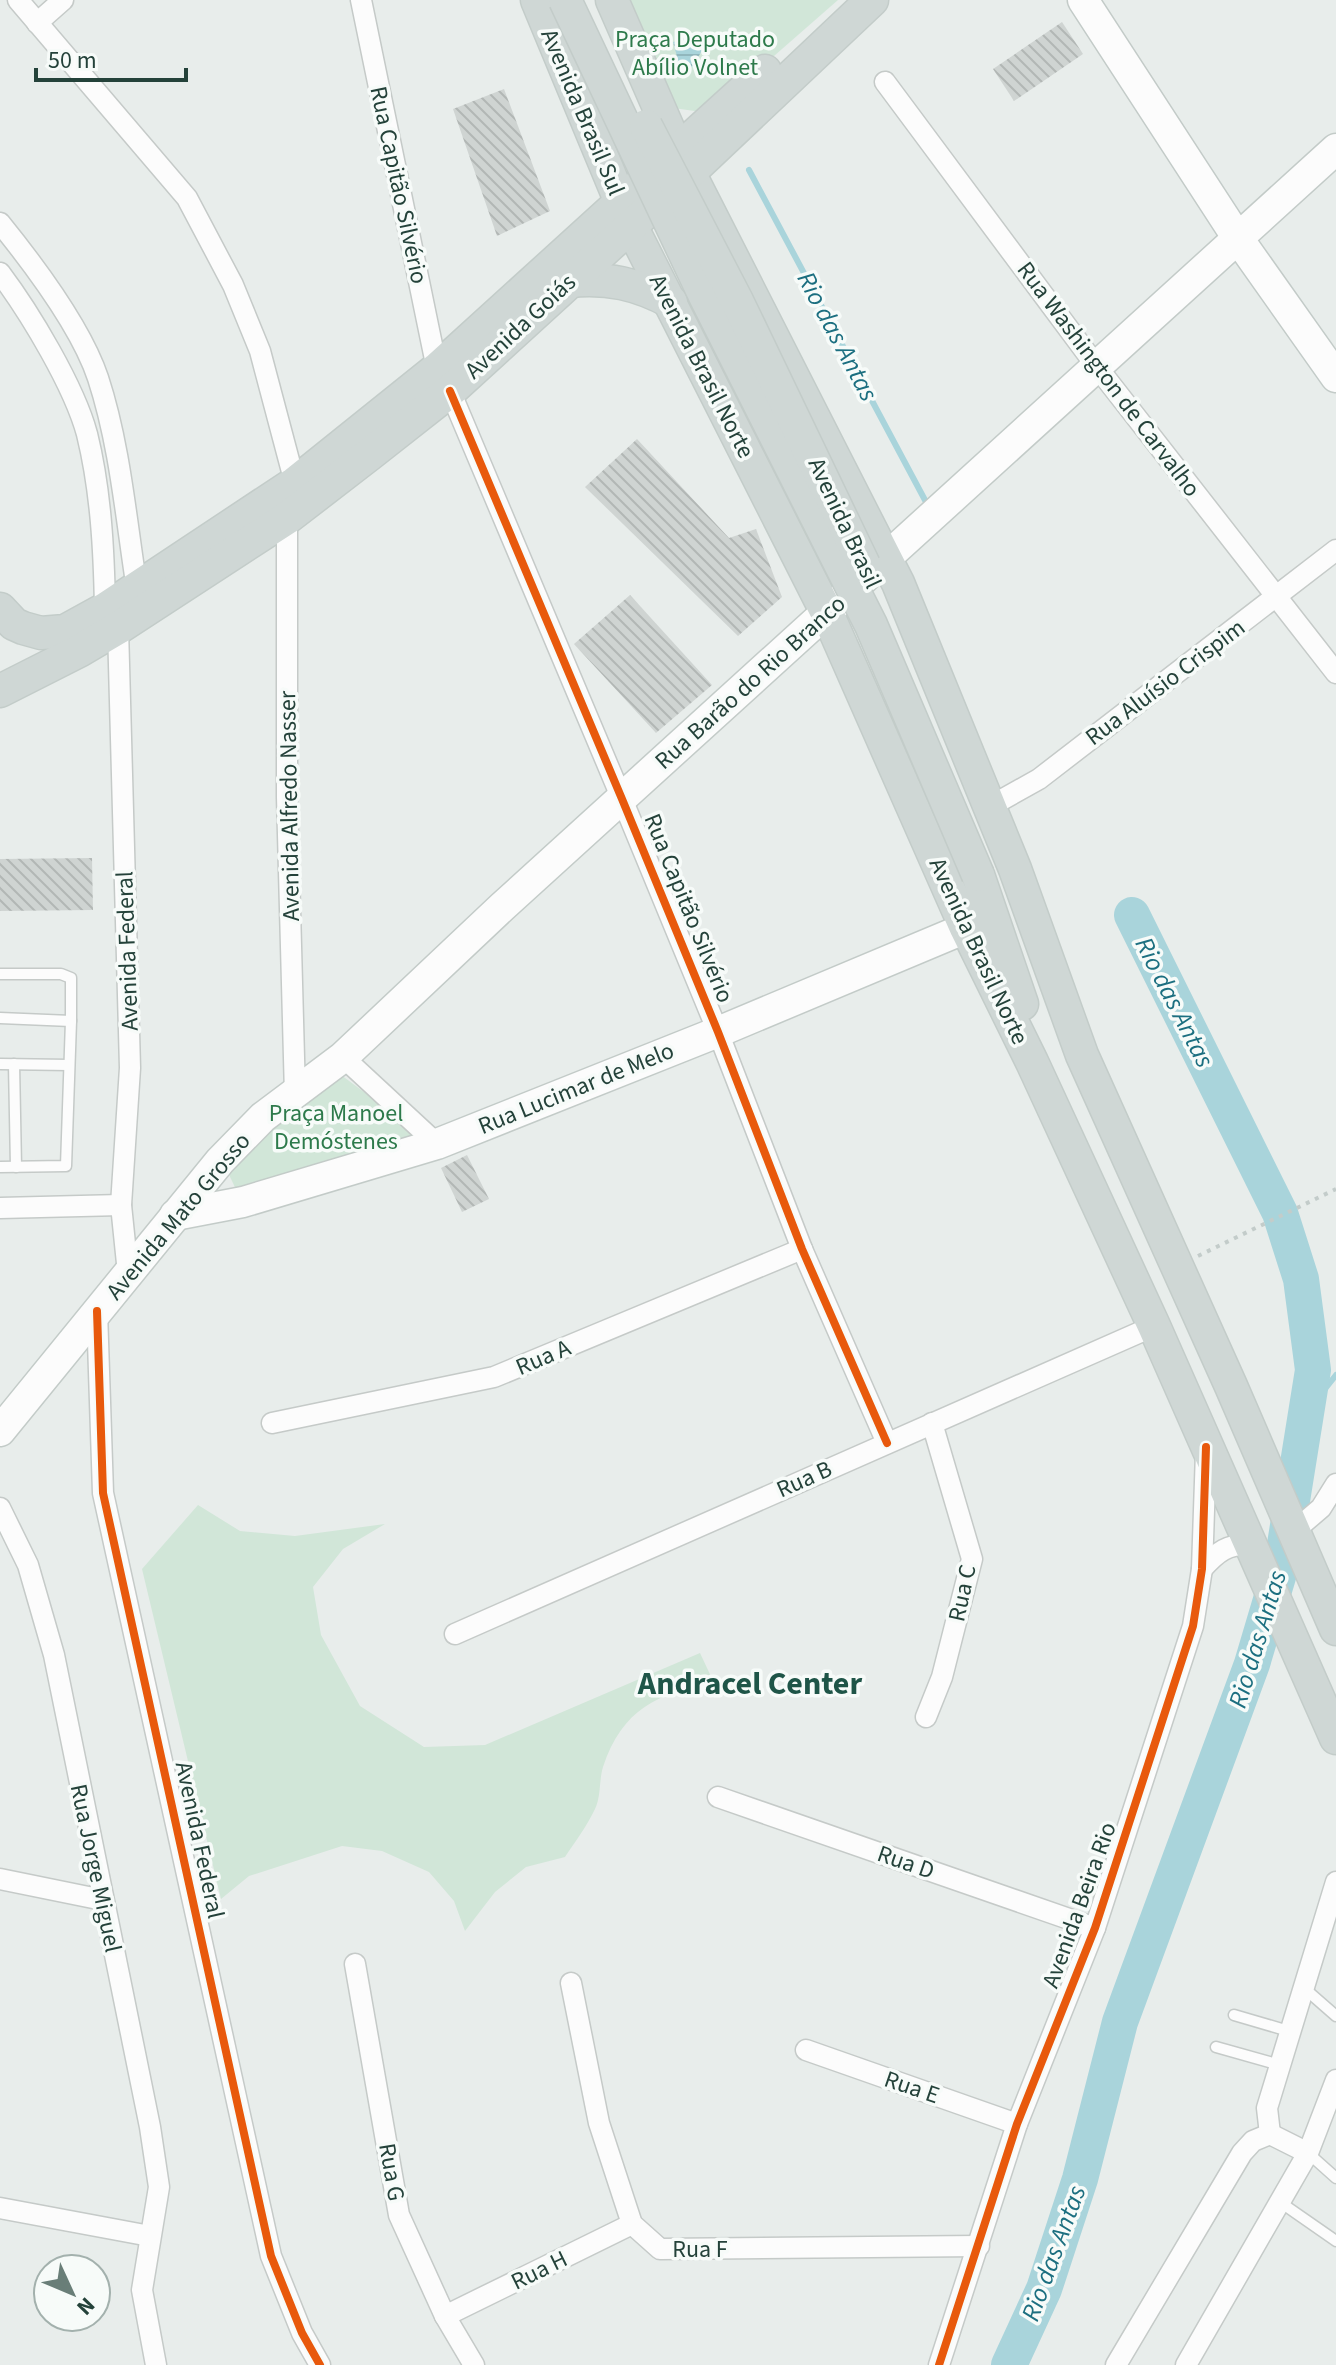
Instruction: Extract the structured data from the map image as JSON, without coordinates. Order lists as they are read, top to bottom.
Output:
{
  "streets": {
    "main road": [
      "Avenida Brasil Sul",
      "Avenida Goiás",
      "Avenida Brasil Norte",
      "Avenida Brasil",
      "Rua Barão do Rio Branco",
      "Rua Lucimar de Melo",
      "Avenida Mato Grosso"
    ],
    "street": [
      "Rua Capitão Silvério",
      "Rua Washington de Carvalho",
      "Rua Aluísio Crispim",
      "Avenida Alfredo Nasser",
      "Avenida Federal",
      "Rua A",
      "Rua B",
      "Rua C",
      "Rua D",
      "Rua Jorge Miguel",
      "Avenida Beira Rio",
      "Rua E",
      "Rua G",
      "Rua F",
      "Rua H"
    ]
  },
  "crossings": [
    ["Avenida Brasil Sul", "Avenida Goiás"],
    ["Avenida Brasil Sul", "Avenida Brasil Norte"],
    ["Rua Capitão Silvério", "Avenida Goiás"],
    ["Rua Capitão Silvério", "Rua Barão do Rio Branco"],
    ["Rua Capitão Silvério", "Rua Lucimar de Melo"],
    ["Rua Capitão Silvério", "Rua A"],
    ["Rua Capitão Silvério", "Rua B"],
    ["Avenida Goiás", "Avenida Brasil Norte"],
    ["Avenida Goiás", "Avenida Alfredo Nasser"],
    ["Avenida Goiás", "Avenida Federal"],
    ["Avenida Brasil Norte", "Avenida Brasil"],
    ["Avenida Brasil Norte", "Rua Barão do Rio Branco"],
    ["Avenida Brasil Norte", "Rua Lucimar de Melo"],
    ["Avenida Brasil Norte", "Rua B"],
    ["Avenida Brasil Norte", "Avenida Beira Rio"],
    ["Rua Washington de Carvalho", "Rua Barão do Rio Branco"],
    ["Rua Washington de Carvalho", "Rua Aluísio Crispim"],
    ["Rua Barão do Rio Branco", "Avenida Mato Grosso"],
    ["Avenida Alfredo Nasser", "Avenida Mato Grosso"],
    ["Avenida Federal", "Avenida Mato Grosso"],
    ["Rua Lucimar de Melo", "Avenida Mato Grosso"],
    ["Rua B", "Rua C"],
    ["Rua D", "Avenida Beira Rio"],
    ["Avenida Beira Rio", "Rua E"],
    ["Avenida Beira Rio", "Rua F"],
    ["Rua G", "Rua H"],
    ["Rua F", "Rua H"]
  ],
  "districts": ["Andracel Center"],
  "water": ["Rio das Antas"],
  "parks": ["Praça Deputado Abílio Volnet", "Praça Manoel Demóstenes"],
  "scale_bar": "50 m",
  "north": "bottom right"
}
